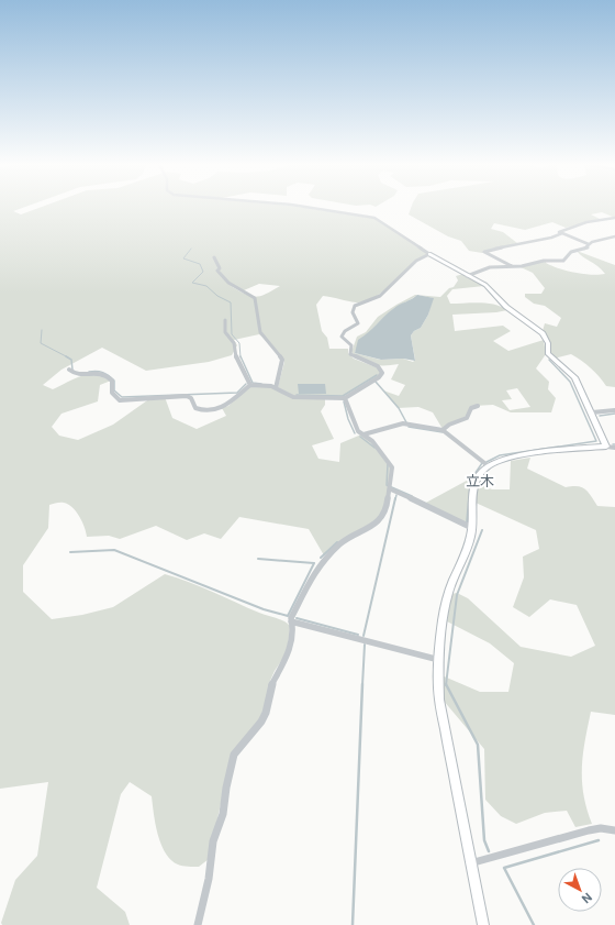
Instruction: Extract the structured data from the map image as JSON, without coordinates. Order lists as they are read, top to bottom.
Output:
{
  "districts": ["立木"],
  "north": "bottom right"
}
